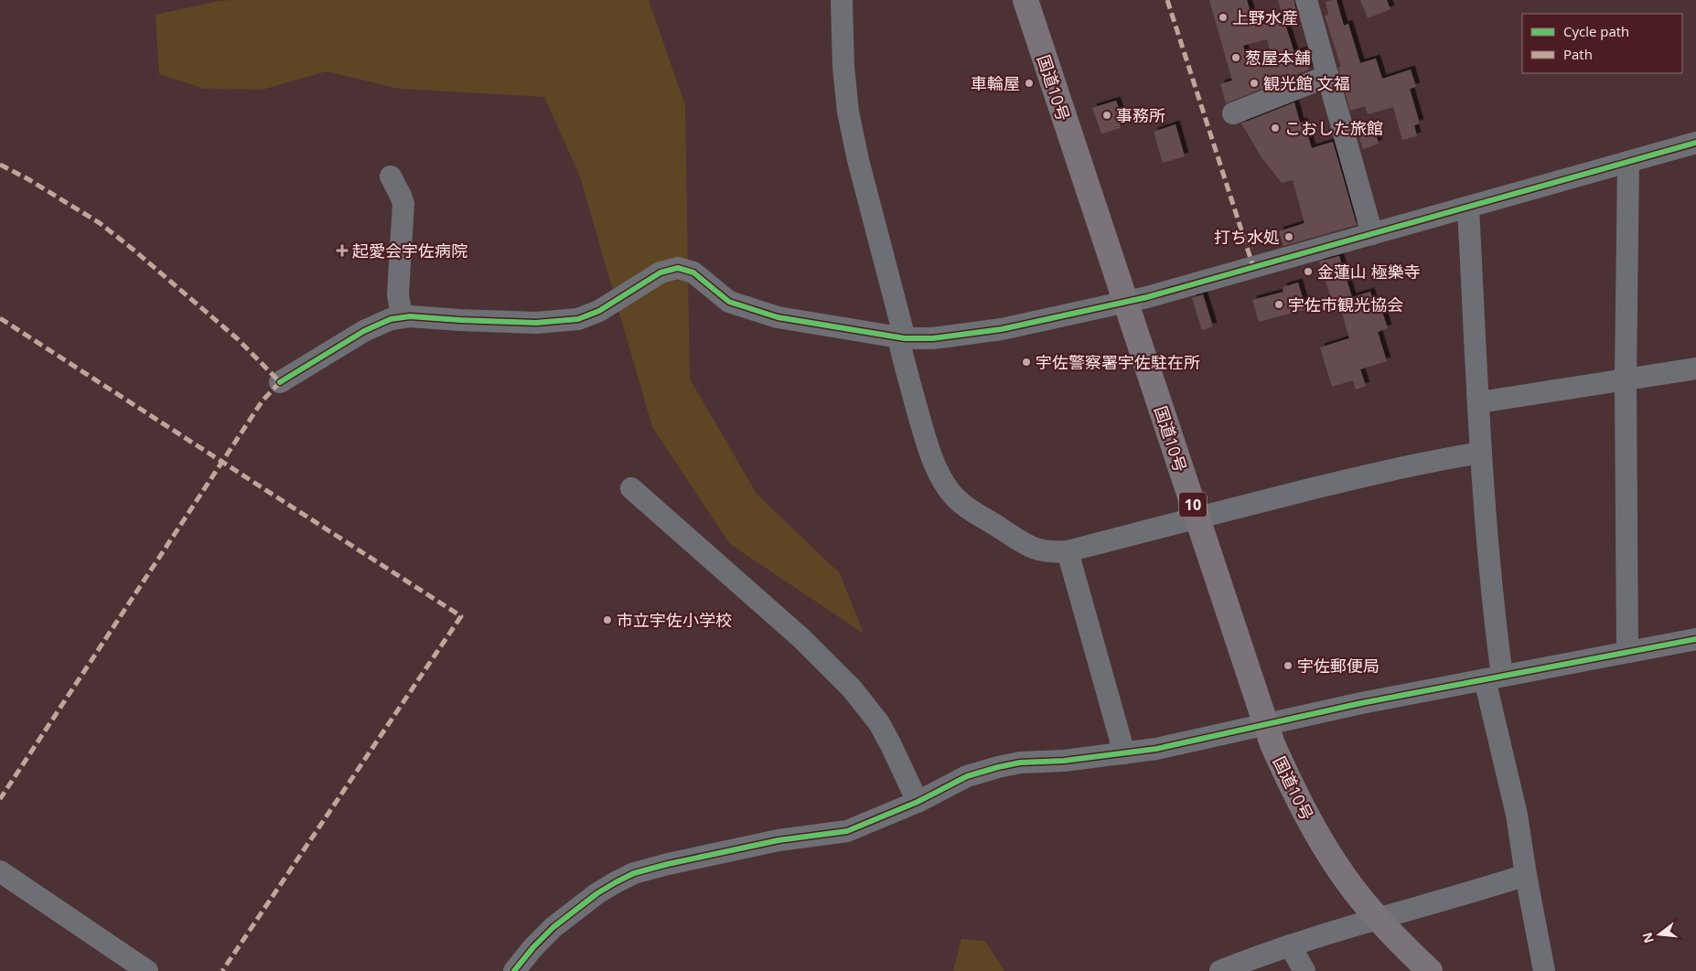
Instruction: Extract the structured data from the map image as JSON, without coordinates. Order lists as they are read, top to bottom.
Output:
{
  "streets": {
    "highway": ["国道10号", "10"]
  },
  "places": {
    "other": [
      "上野水産",
      "葱屋本舗",
      "車輪屋",
      "観光館 文福",
      "事務所",
      "こおした旅館",
      "打ち水処",
      "金蓮山 極樂寺",
      "宇佐市観光協会",
      "宇佐警察署宇佐駐在所",
      "市立宇佐小学校",
      "宇佐郵便局"
    ],
    "health": ["起愛会宇佐病院"]
  },
  "legend": ["Cycle path", "Path"],
  "north": "left"
}
